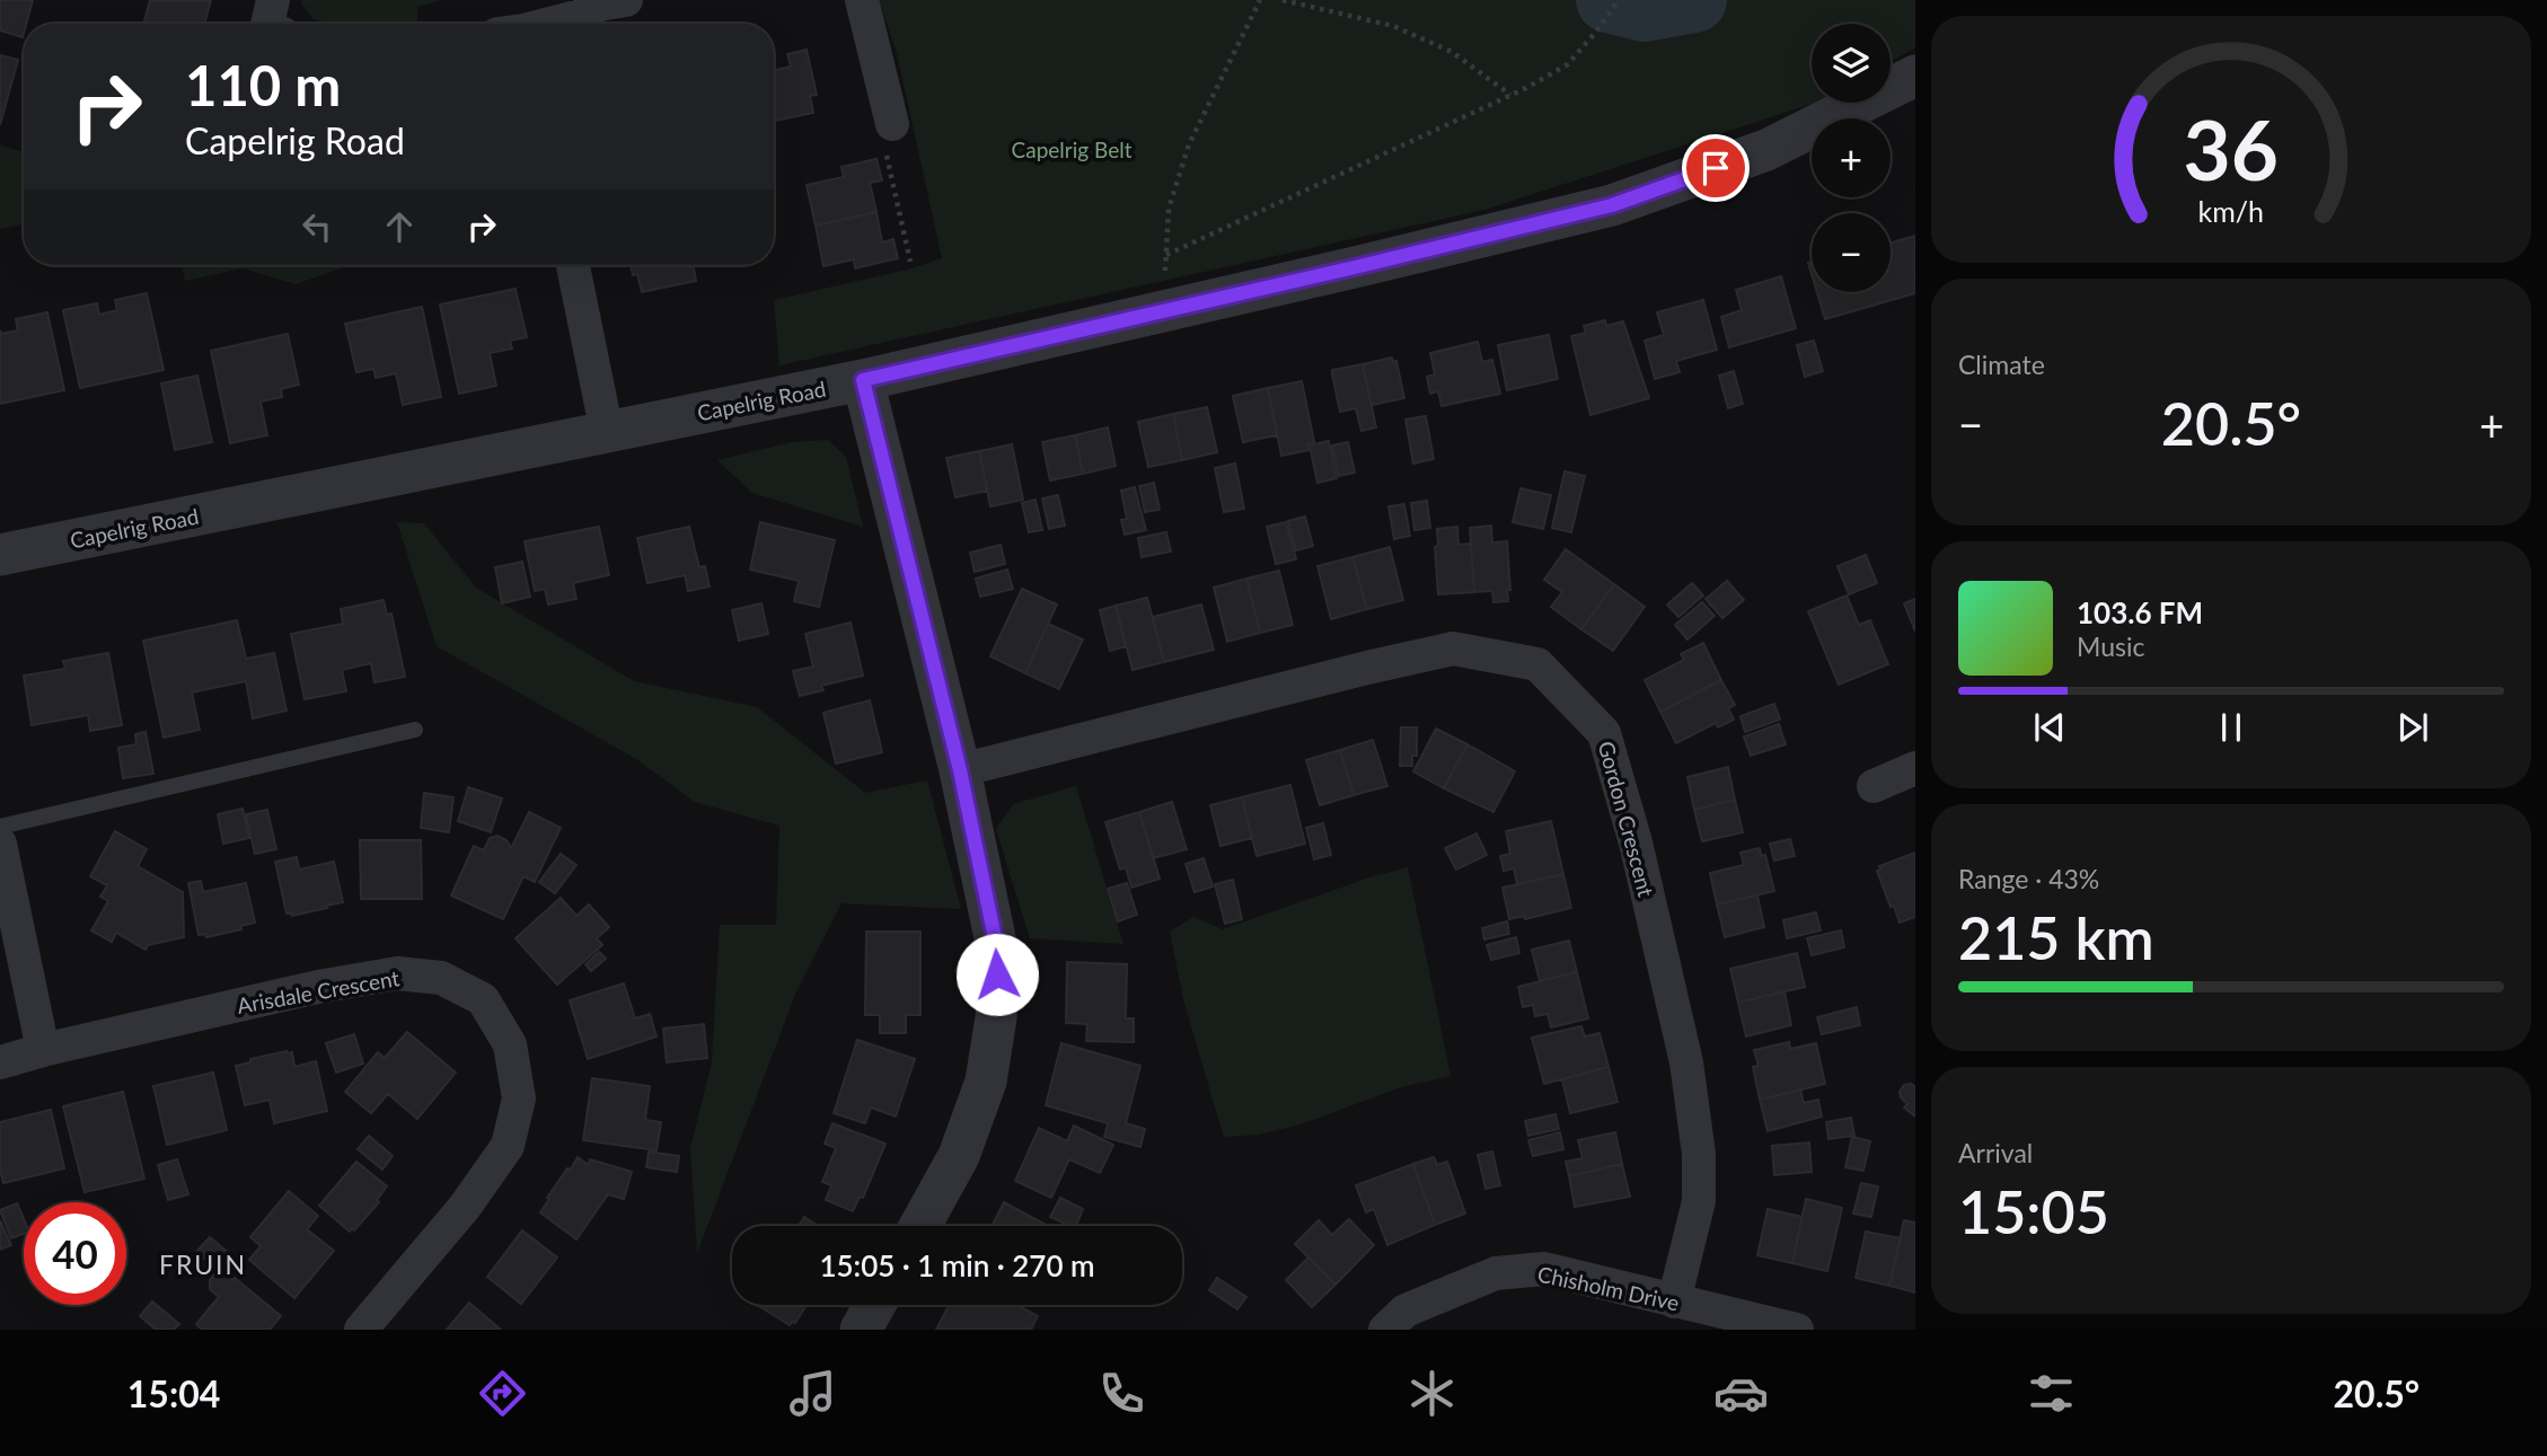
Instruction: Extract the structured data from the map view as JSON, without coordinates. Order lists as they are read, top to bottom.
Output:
{
  "streets": {
    "street": [
      "Capelrig Road",
      "Gordon Crescent",
      "Arisdale Crescent",
      "Chisholm Drive"
    ]
  },
  "crossings": [
    ["Gordon Crescent", "Chisholm Drive"]
  ],
  "districts": ["FRUIN"],
  "parks": ["Capelrig Belt"],
  "page": {
    "map_buttons": ["+", "−"],
    "turn": ["110 m", "Capelrig Road"],
    "tile": [
      "Climate",
      ["Range · 43%", "215 km"],
      ["Arrival", "15:05"]
    ],
    "heat": ["−", "20.5°", "+"],
    "song": ["103.6 FM", "Music"],
    "limit": "40",
    "trip": "15:05 · 1 min · 270 m",
    "tabs": ["15:04", "20.5°"],
    "gauge": ["36", "km/h"]
  }
}
